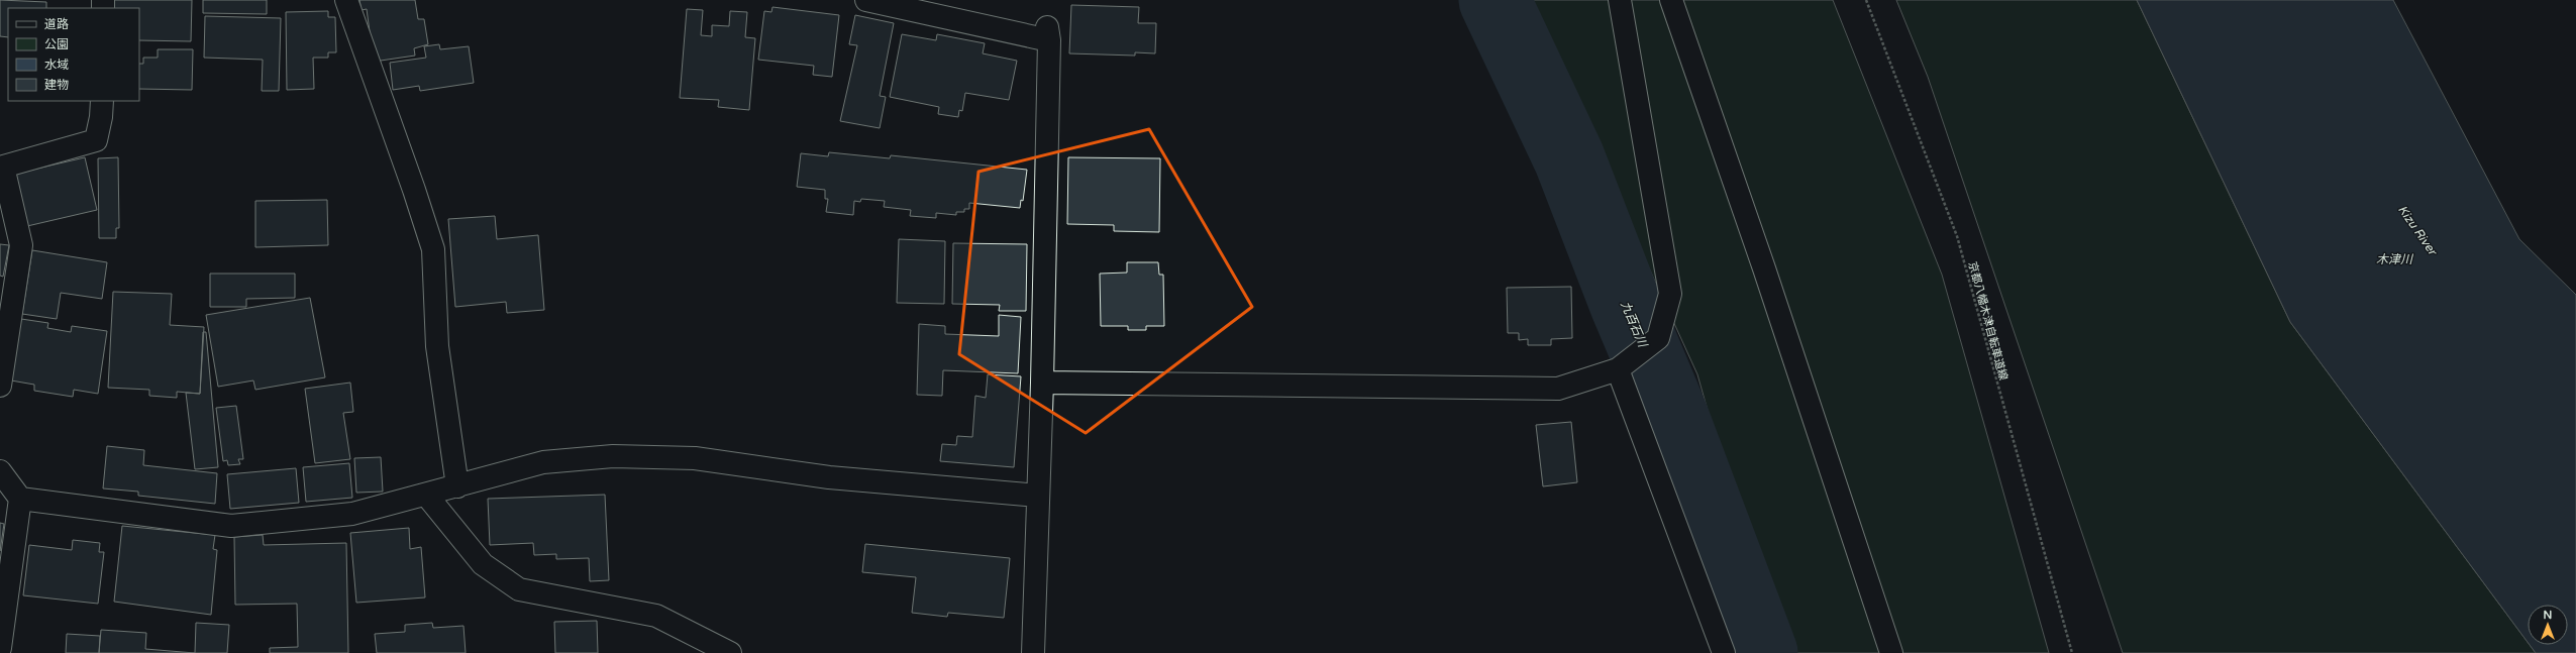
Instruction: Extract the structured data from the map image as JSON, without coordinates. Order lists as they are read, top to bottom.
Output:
{
  "streets": {
    "path": ["京都八幡木津自転車道線"]
  },
  "water": ["Kizu River", "木津川", "九百石川"],
  "legend": [
    "道路",
    "公園",
    "水域",
    "建物"
  ],
  "north": "top"
}
